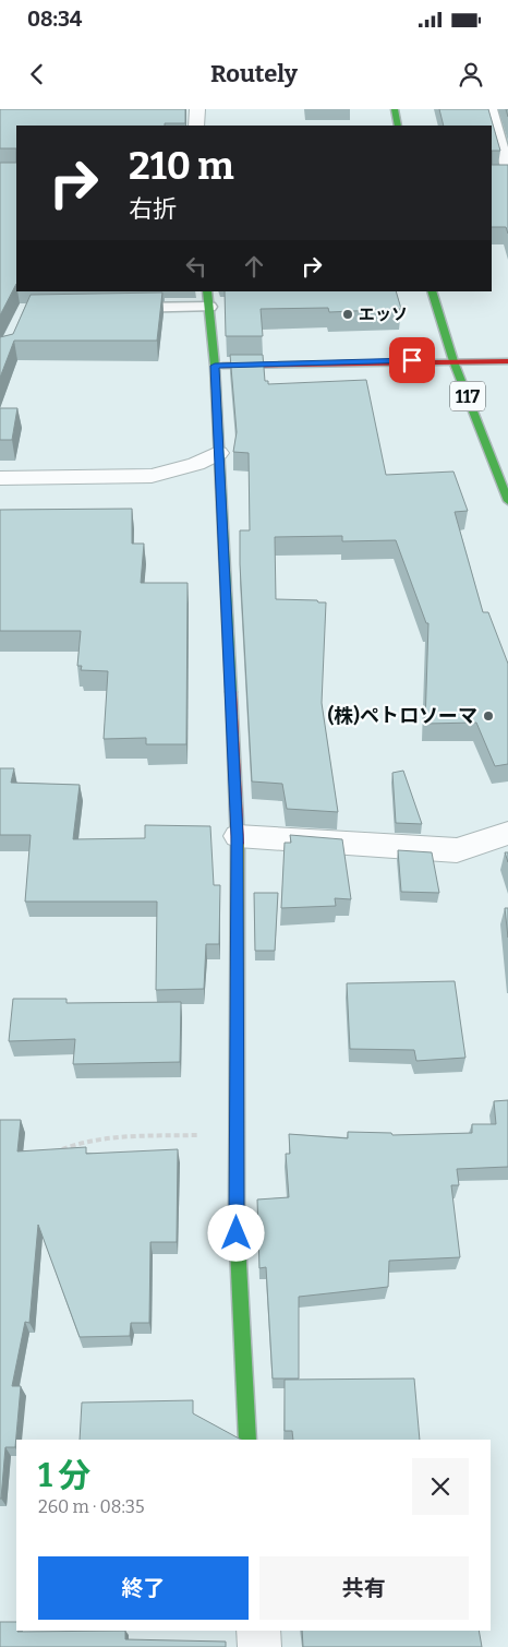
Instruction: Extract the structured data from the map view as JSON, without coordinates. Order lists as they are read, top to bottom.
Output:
{
  "streets": {
    "main road": ["117"]
  },
  "places": ["エッソ", "(株)ペトロソーマ"],
  "page": {
    "status": "08:34",
    "header": "Routely",
    "turn": ["210 m", "右折"],
    "heading": ["1 分", "260 m · 08:35"],
    "buttons": ["終了", "共有"]
  }
}
